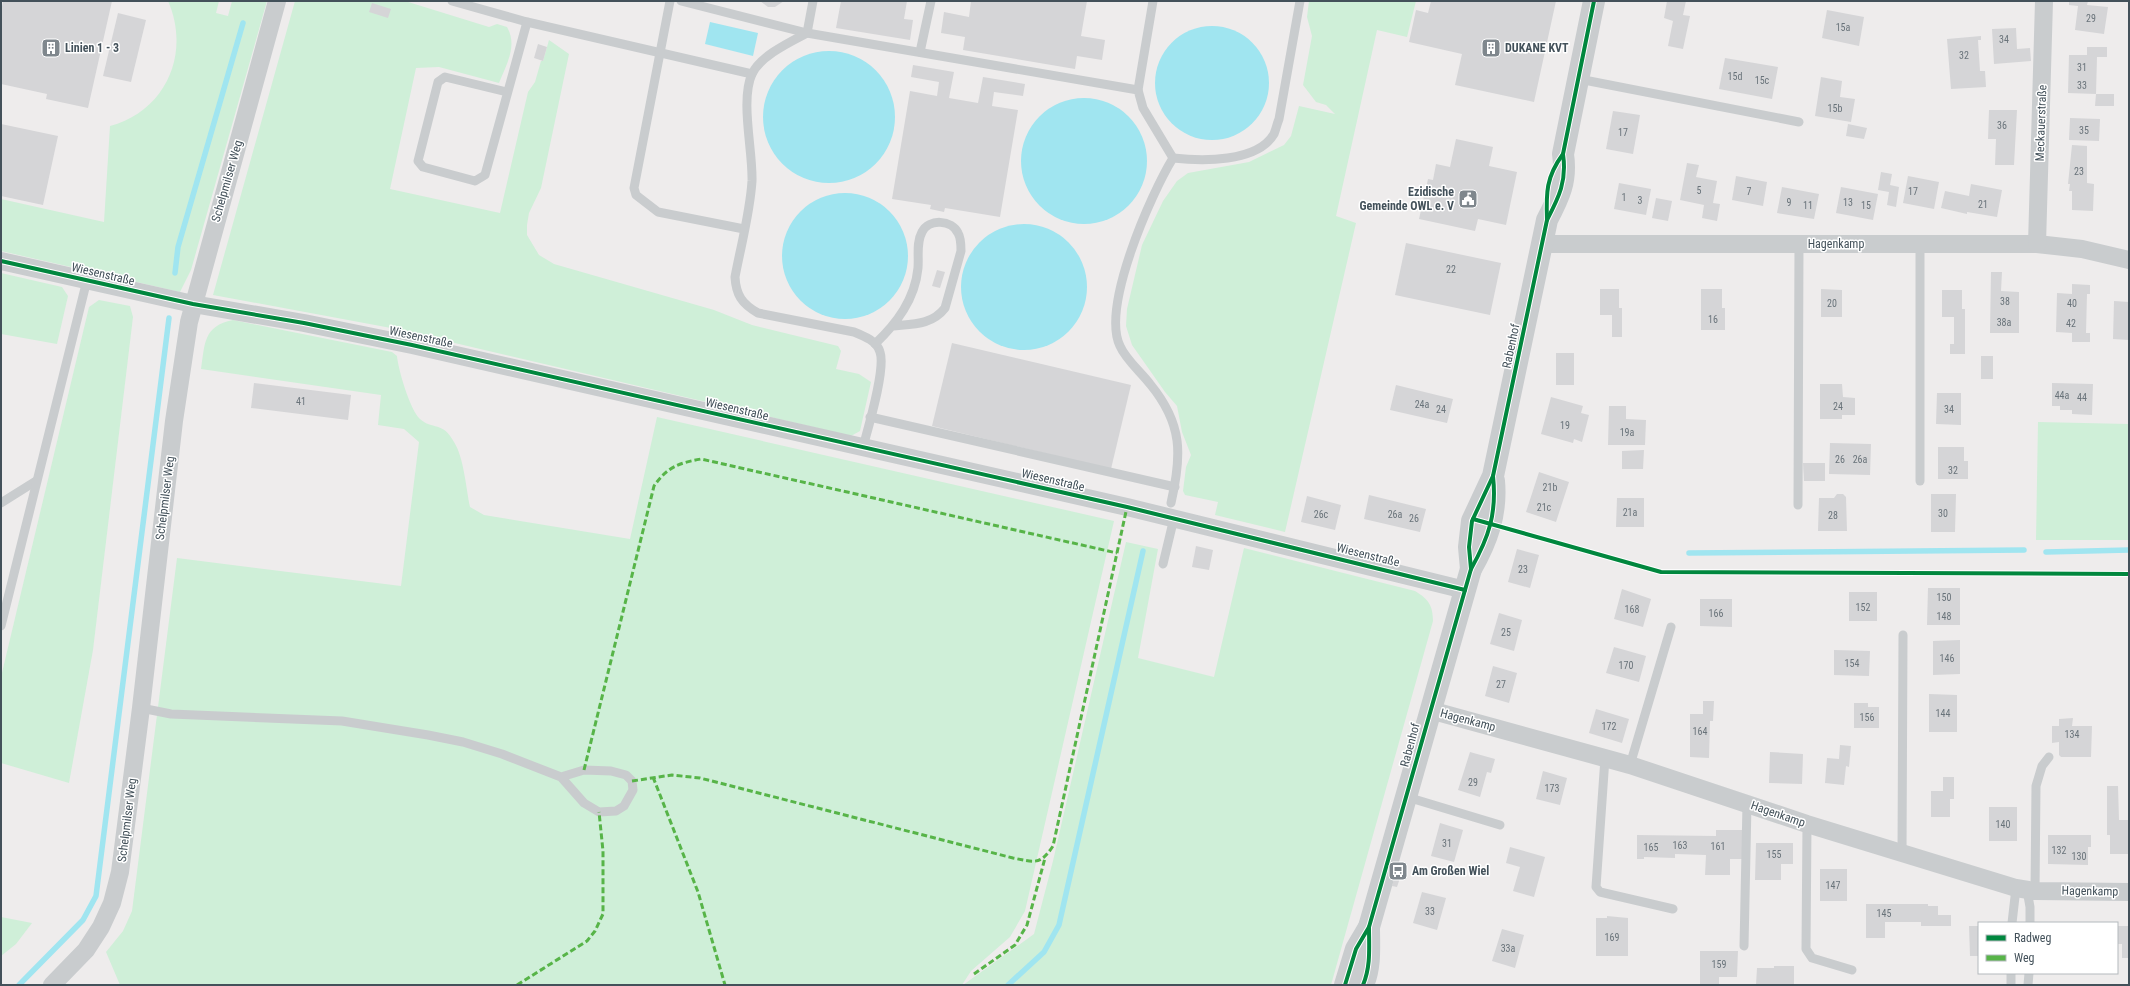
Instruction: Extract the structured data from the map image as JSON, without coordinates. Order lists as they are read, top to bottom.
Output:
{
  "streets": {
    "street": [
      "Meckauerstraße",
      "Schelpmilser Weg",
      "Hagenkamp",
      "Wiesenstraße",
      "Rabenhof"
    ]
  },
  "crossings": [
    ["Meckauerstraße", "Hagenkamp"],
    ["Schelpmilser Weg", "Wiesenstraße"],
    ["Hagenkamp", "Rabenhof"],
    ["Wiesenstraße", "Rabenhof"]
  ],
  "places": {
    "building": ["Linien 1 - 3", "DUKANE KVT"],
    "public building": ["Ezidische Gemeinde OWL e. V"],
    "bus stop": ["Am Großen Wiel"]
  },
  "house_numbers": [
    "29",
    "15a",
    "34",
    "32",
    "31",
    "15d",
    "15c",
    "33",
    "15b",
    "36",
    "35",
    "17",
    "23",
    "5",
    "7",
    "17",
    "1",
    "3",
    "9",
    "13",
    "21",
    "11",
    "15",
    "22",
    "38",
    "20",
    "40",
    "16",
    "38a",
    "42",
    "44a",
    "44",
    "41",
    "24a",
    "24",
    "24",
    "34",
    "19",
    "19a",
    "26",
    "26a",
    "32",
    "21b",
    "21c",
    "21a",
    "30",
    "26c",
    "26a",
    "28",
    "26",
    "23",
    "150",
    "152",
    "168",
    "166",
    "148",
    "25",
    "146",
    "154",
    "170",
    "27",
    "144",
    "156",
    "172",
    "164",
    "134",
    "29",
    "173",
    "140",
    "31",
    "163",
    "161",
    "165",
    "132",
    "155",
    "130",
    "147",
    "33",
    "145",
    "169",
    "33a",
    "159"
  ],
  "legend": ["Radweg", "Weg"]
}
